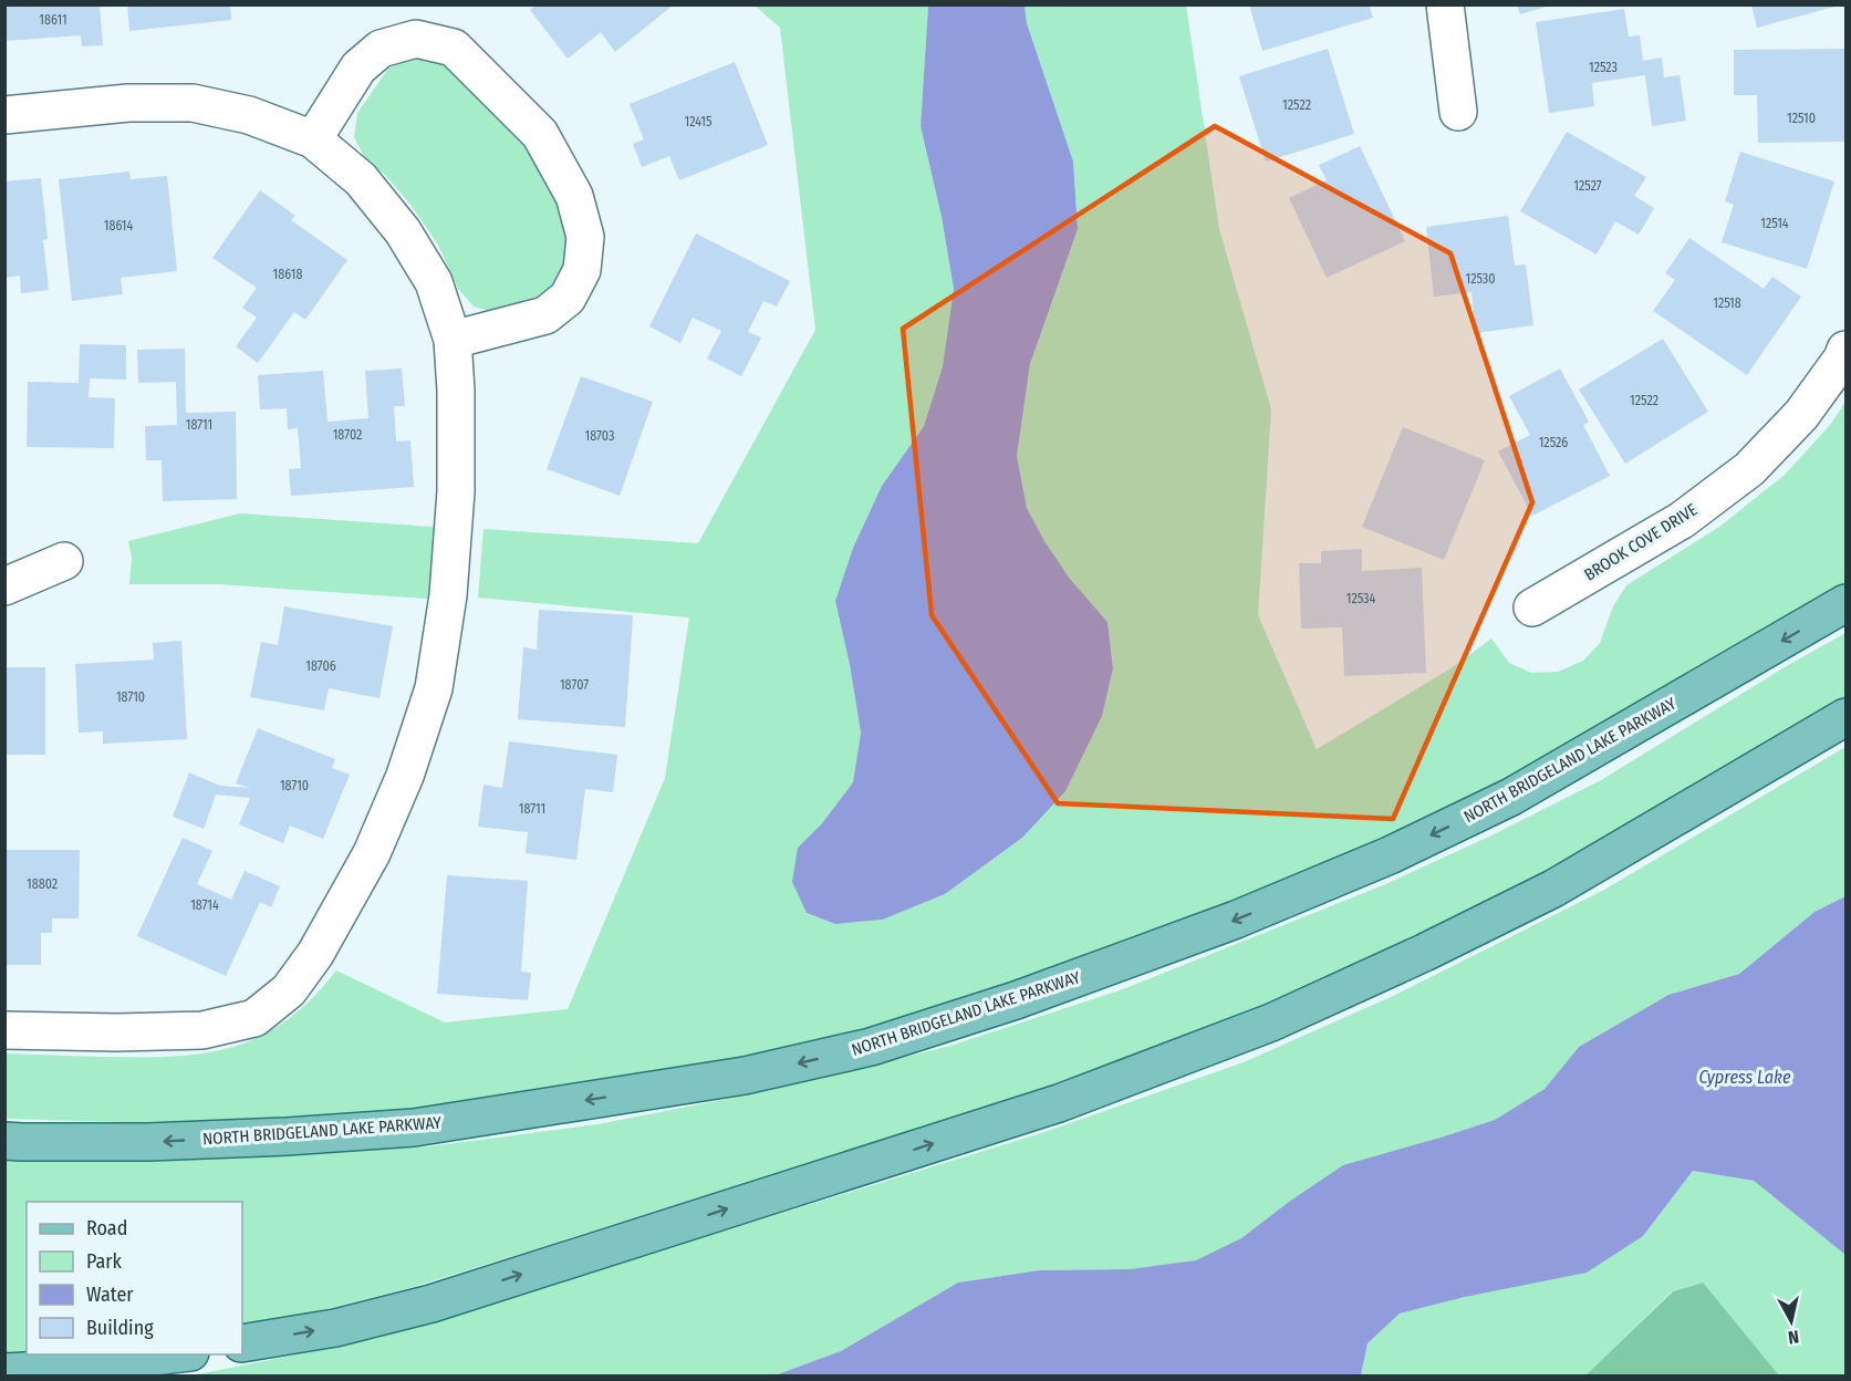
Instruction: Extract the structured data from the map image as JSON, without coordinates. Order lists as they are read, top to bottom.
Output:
{
  "streets": {
    "main road": ["NORTH BRIDGELAND LAKE PARKWAY"],
    "street": ["BROOK COVE DRIVE"]
  },
  "water": ["Cypress Lake"],
  "house_numbers": [
    "18611",
    "12523",
    "12522",
    "12510",
    "12415",
    "12527",
    "12514",
    "18614",
    "18618",
    "12530",
    "12518",
    "12522",
    "18711",
    "18702",
    "18703",
    "12526",
    "12534",
    "18706",
    "18707",
    "18710",
    "18710",
    "18711",
    "18802",
    "18714"
  ],
  "legend": [
    "Road",
    "Park",
    "Water",
    "Building"
  ],
  "north": "bottom"
}
